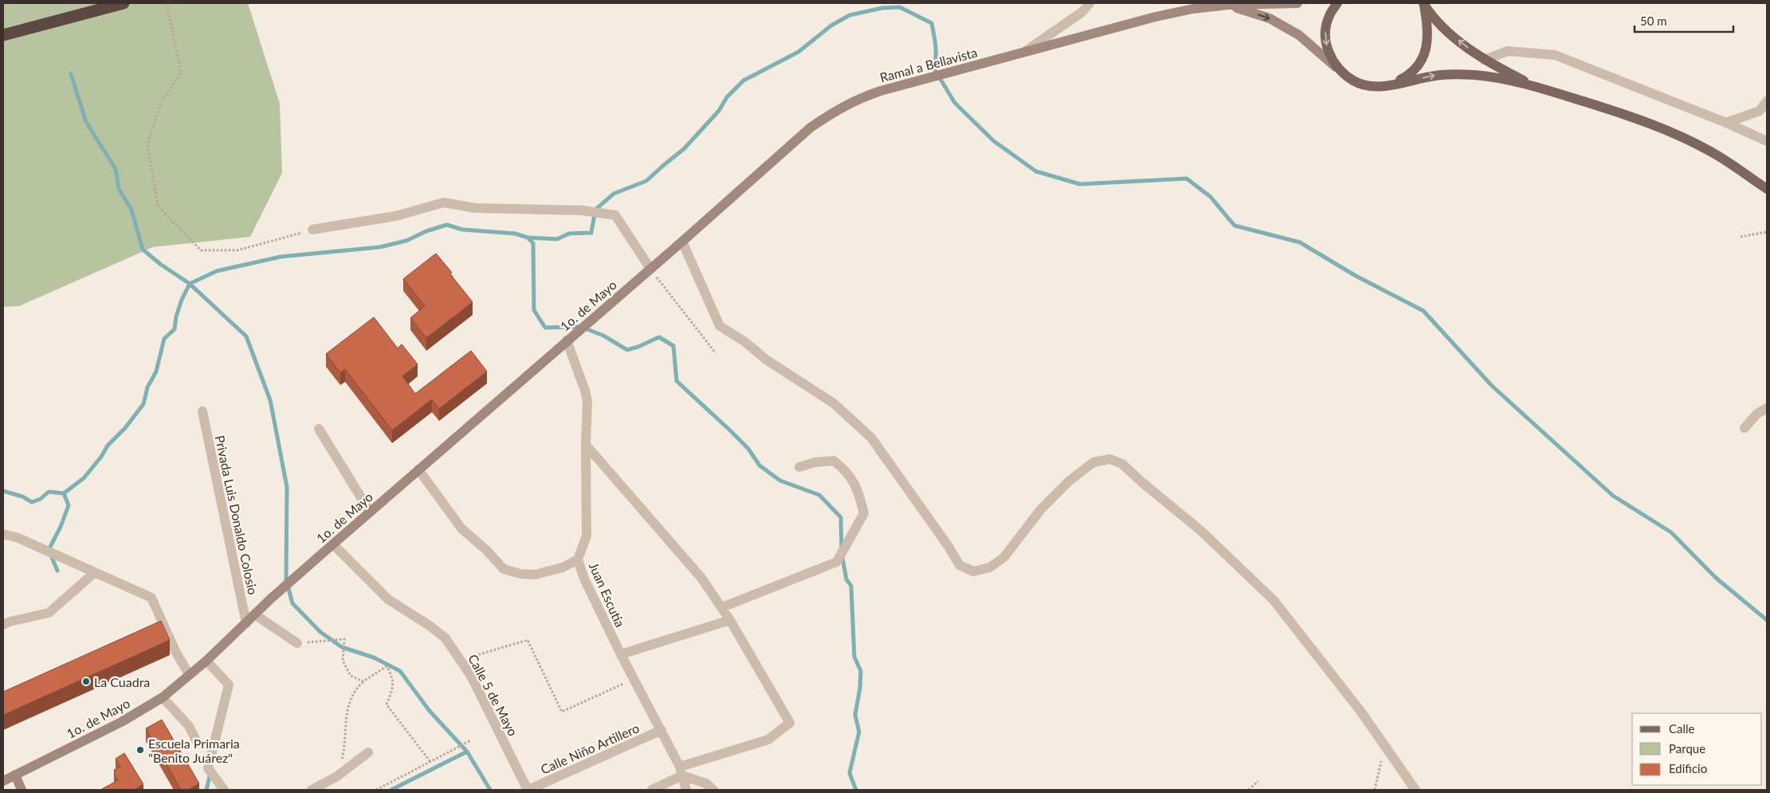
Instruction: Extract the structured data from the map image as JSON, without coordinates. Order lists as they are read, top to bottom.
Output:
{
  "streets": {
    "street": [
      "Ramal a Bellavista",
      "1o. de Mayo",
      "Privada Luis Donaldo Colosio",
      "Juan Escutia",
      "Calle 5 de Mayo",
      "Calle Niño Artillero"
    ]
  },
  "crossings": [
    ["Ramal a Bellavista", "1o. de Mayo"],
    ["1o. de Mayo", "Privada Luis Donaldo Colosio"],
    ["1o. de Mayo", "Juan Escutia"],
    ["1o. de Mayo", "Calle 5 de Mayo"],
    ["Juan Escutia", "Calle Niño Artillero"],
    ["Calle 5 de Mayo", "Calle Niño Artillero"]
  ],
  "places": ["La Cuadra", "Escuela Primaria \"Benito Juárez\""],
  "legend": ["Calle", "Parque", "Edificio"],
  "scale_bar": "50 m"
}
